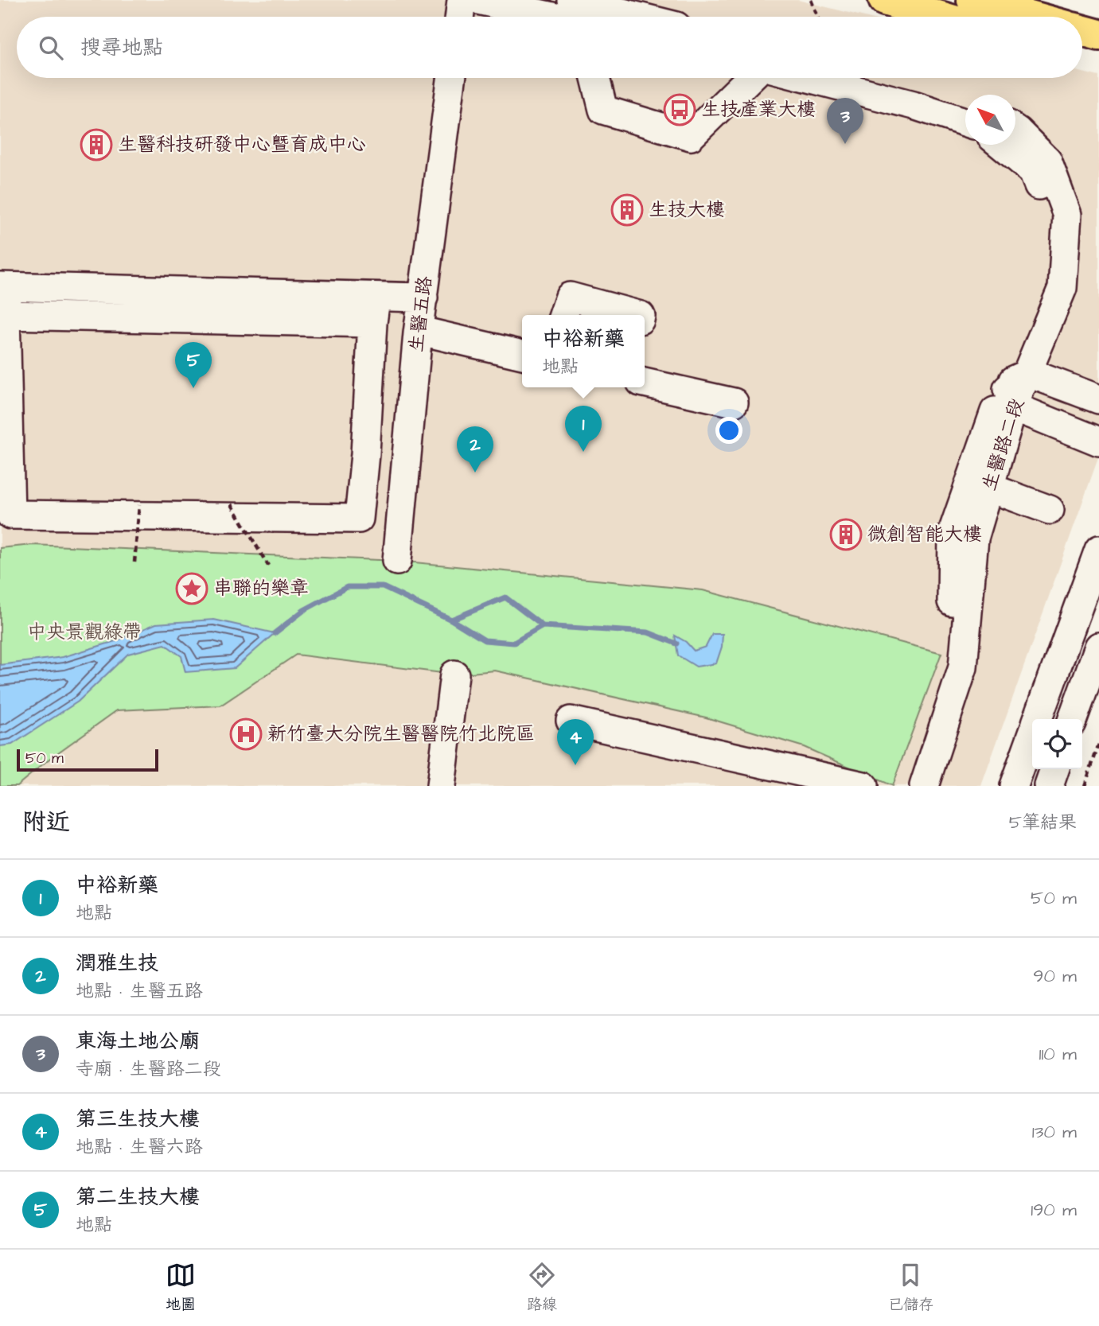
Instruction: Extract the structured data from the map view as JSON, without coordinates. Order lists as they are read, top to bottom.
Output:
{
  "streets": {
    "street": ["生醫五路", "生醫路二段"]
  },
  "parks": ["中央景觀綠帶"],
  "places": {
    "bus stop": ["生技產業大樓"],
    "building": ["生醫科技研發中心暨育成中心", "生技大樓", "微創智能大樓"],
    "place": ["串聯的樂章"],
    "hospital": ["新竹臺大分院生醫醫院竹北院區"]
  },
  "scale_bar": "50 m",
  "north": "top left",
  "page": {
    "search": "搜尋地點",
    "pins": [
      "3",
      "5",
      "1",
      "2",
      "4"
    ],
    "popup": ["中裕新藥", "地點"],
    "scale": "50 m",
    "heading": ["附近", "5筆結果"],
    "list": [
      {
        "mark": "1",
        "name": "中裕新藥",
        "note": "地點",
        "value": "50 m"
      },
      {
        "mark": "2",
        "name": "潤雅生技",
        "note": "地點 · 生醫五路",
        "value": "90 m"
      },
      {
        "mark": "3",
        "name": "東海土地公廟",
        "note": "寺廟 · 生醫路二段",
        "value": "110 m"
      },
      {
        "mark": "4",
        "name": "第三生技大樓",
        "note": "地點 · 生醫六路",
        "value": "130 m"
      },
      {
        "mark": "5",
        "name": "第二生技大樓",
        "note": "地點",
        "value": "190 m"
      }
    ],
    "nav": ["地圖", "路線", "已儲存"]
  }
}
